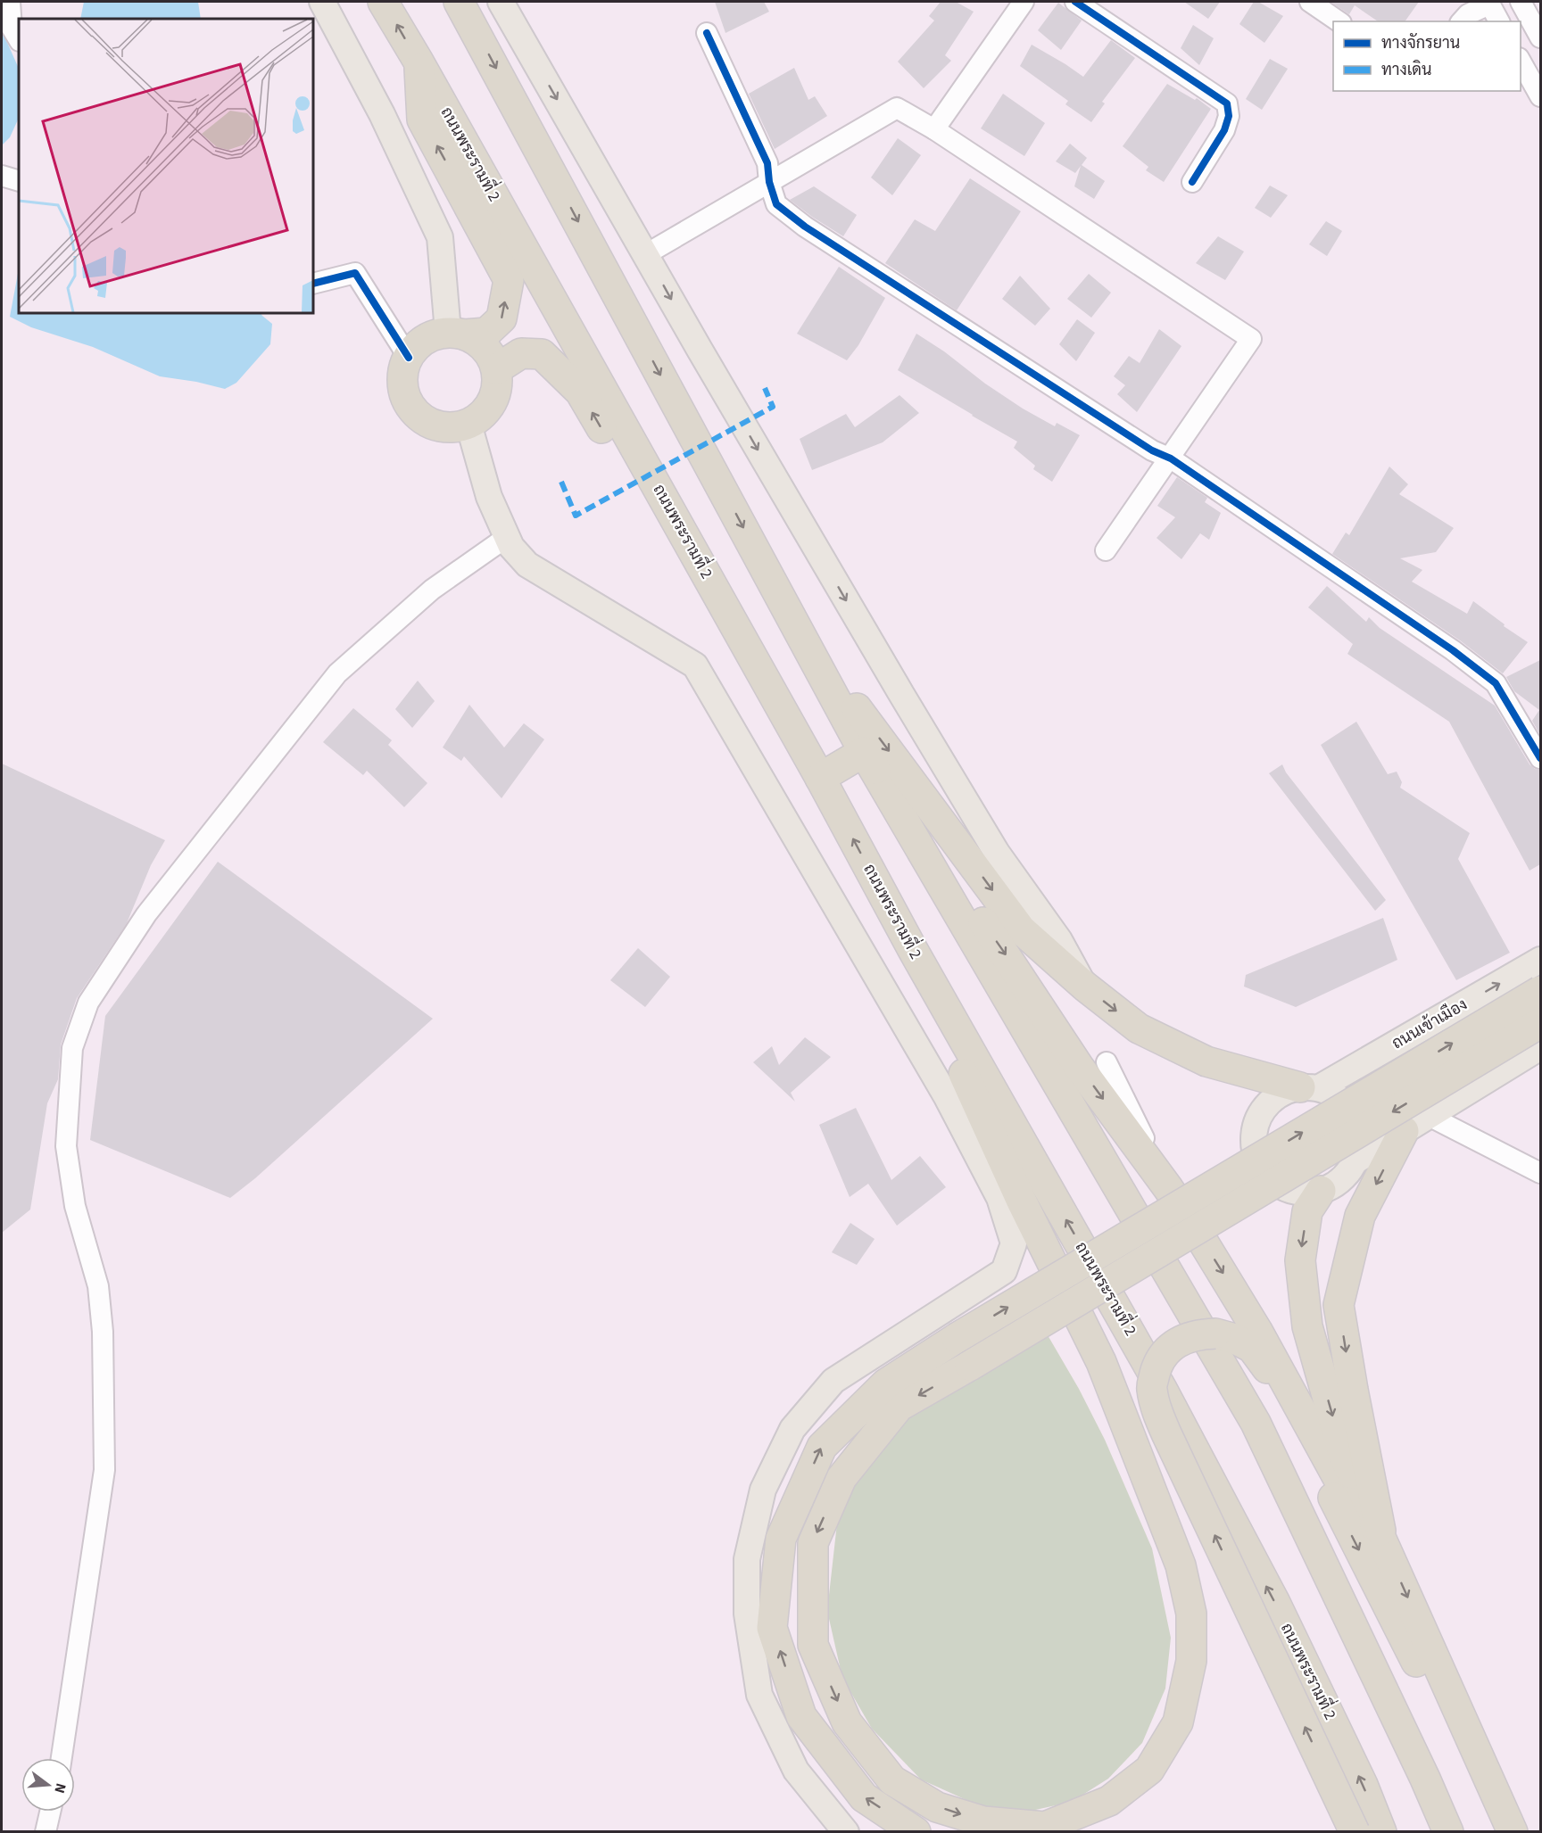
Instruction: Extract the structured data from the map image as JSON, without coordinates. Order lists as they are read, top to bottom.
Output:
{
  "streets": {
    "highway": ["ถนนพระรามที่ 2"],
    "main road": ["ถนนเข้าเมือง"]
  },
  "legend": ["ทางจักรยาน", "ทางเดิน"],
  "north": "right"
}
